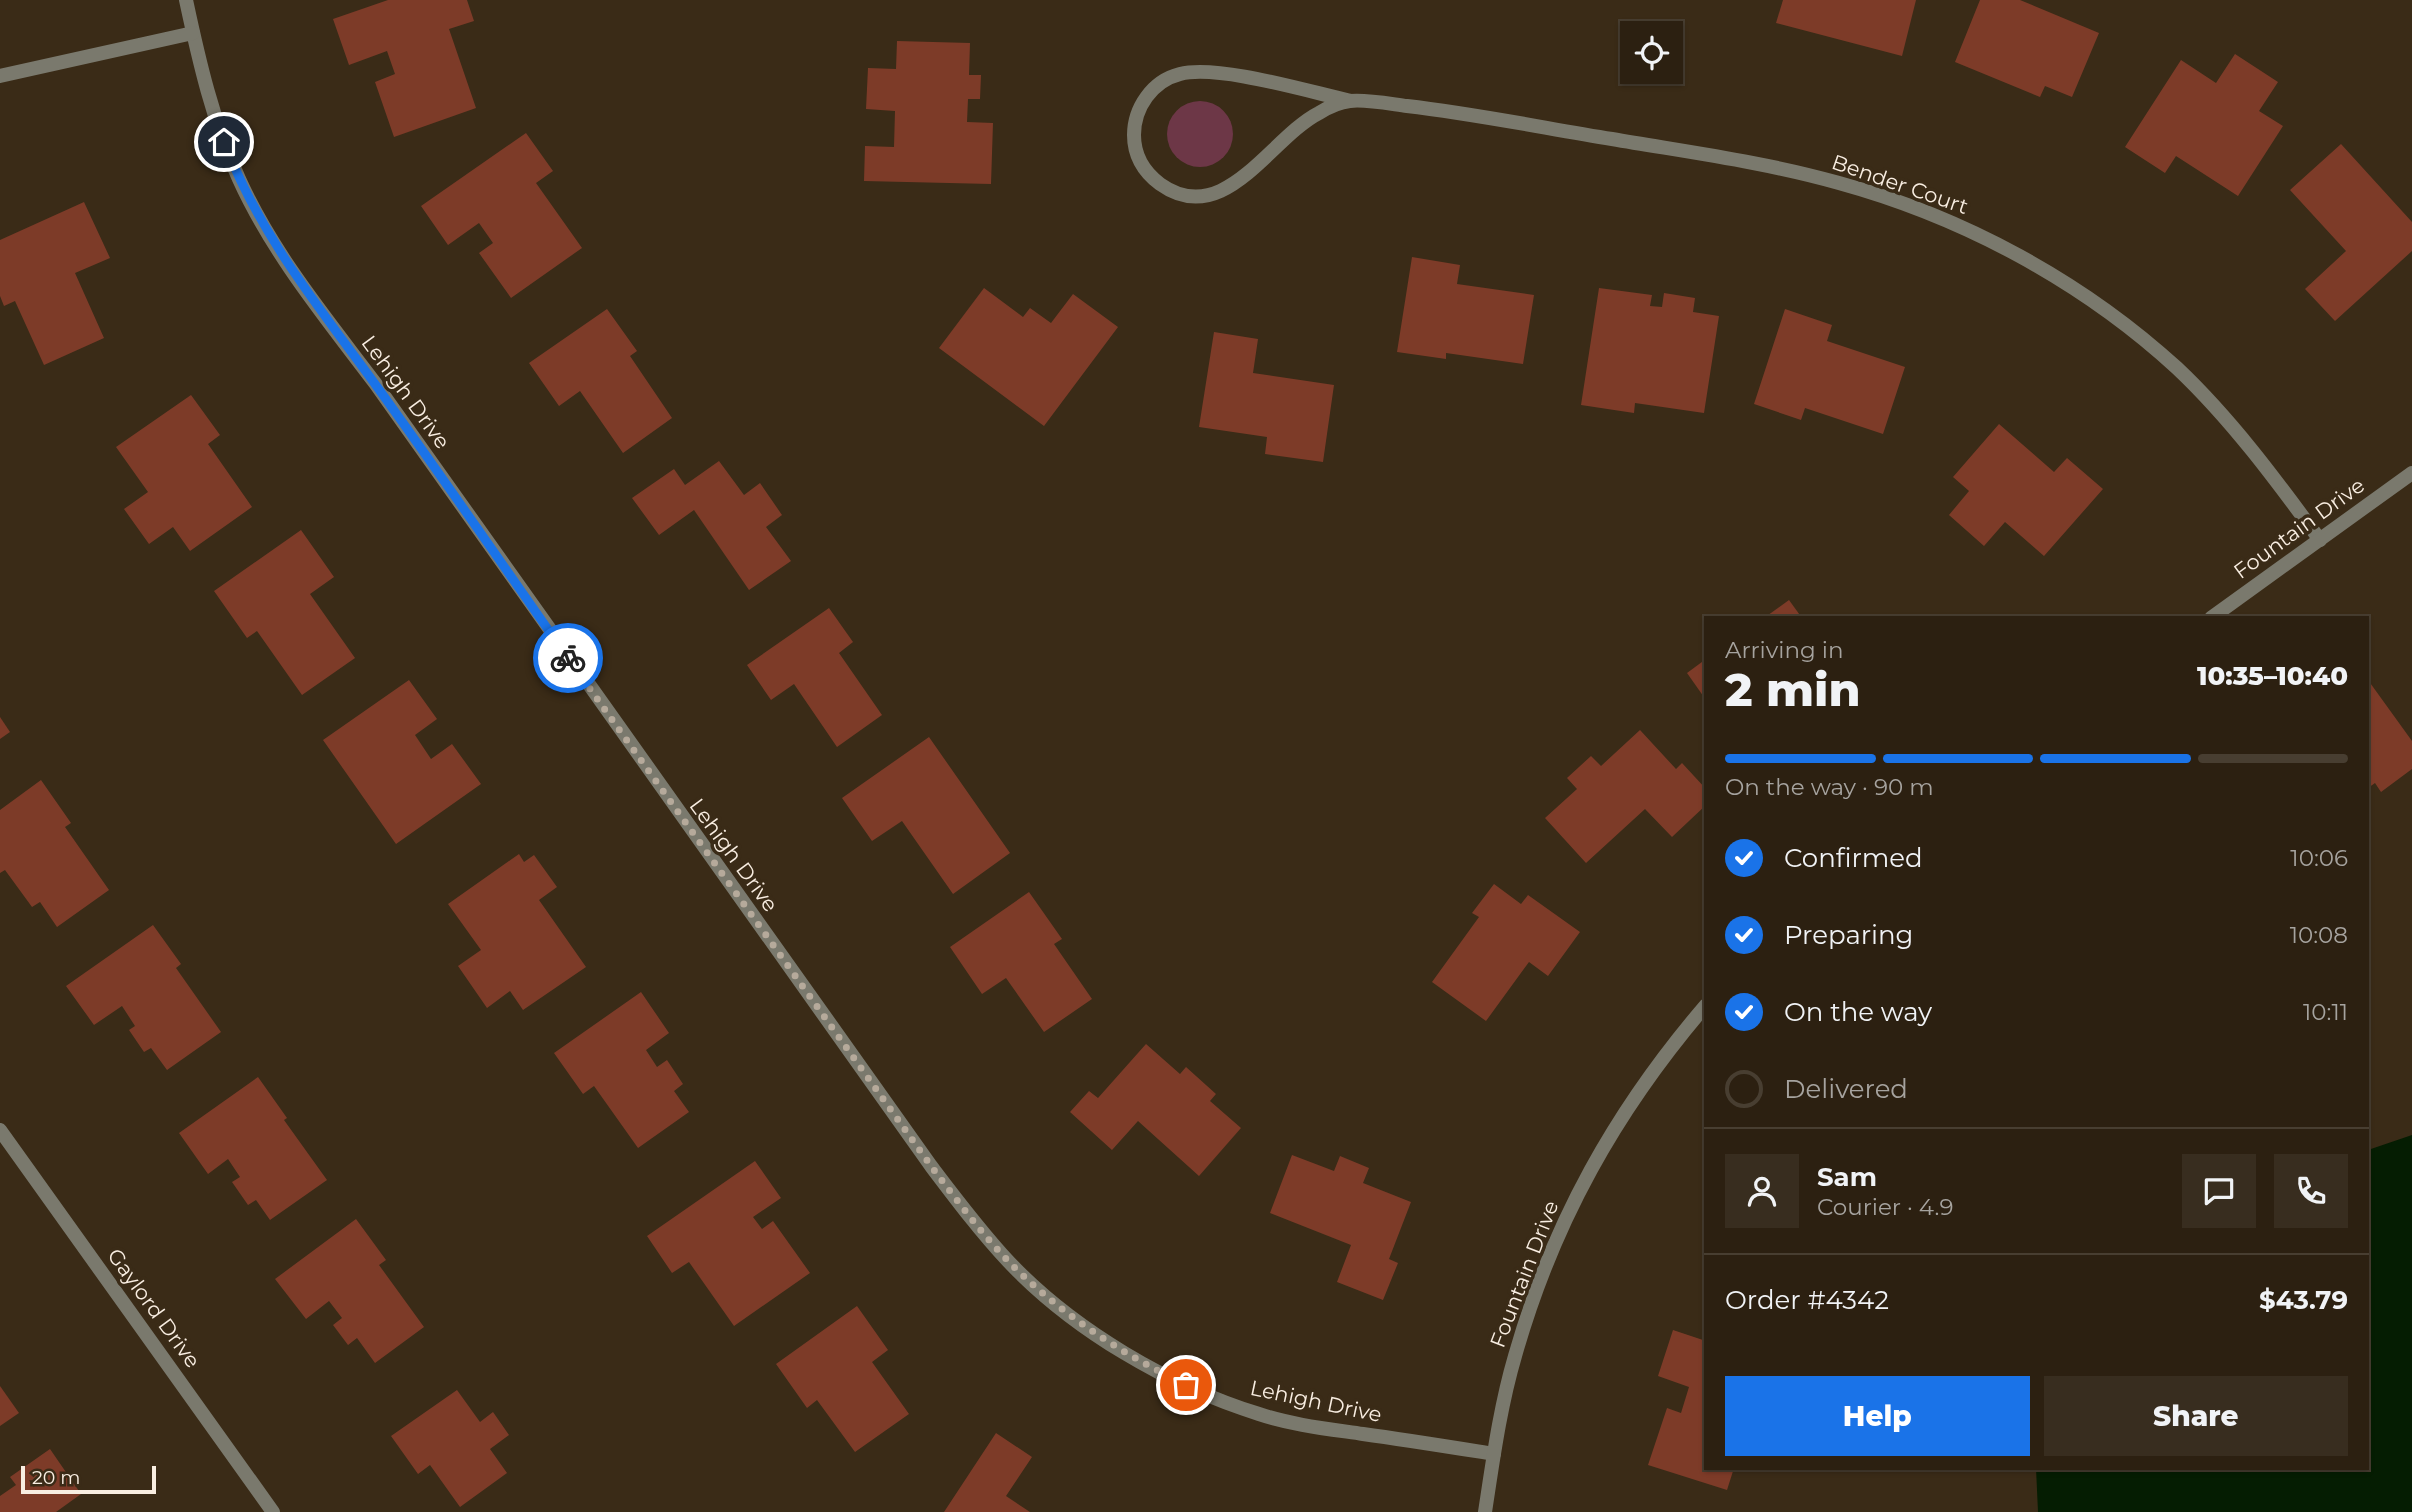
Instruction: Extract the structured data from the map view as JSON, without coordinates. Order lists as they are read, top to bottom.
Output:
{
  "streets": {
    "street": [
      "Bender Court",
      "Lehigh Drive",
      "Fountain Drive",
      "Gaylord Drive"
    ]
  },
  "crossings": [
    ["Bender Court", "Fountain Drive"],
    ["Lehigh Drive", "Fountain Drive"]
  ],
  "scale_bar": "20 m",
  "page": {
    "heading": ["2 min", "Arriving in", "10:35–10:40"],
    "panel": [
      "Sam",
      "Courier · 4.9",
      "Order #4342",
      "$43.79"
    ],
    "bar": "On the way · 90 m",
    "list": [
      ["Confirmed", "10:06"],
      ["Preparing", "10:08"],
      ["On the way", "10:11"],
      "Delivered"
    ],
    "buttons": ["Help", "Share"],
    "scale": "20 m"
  }
}
